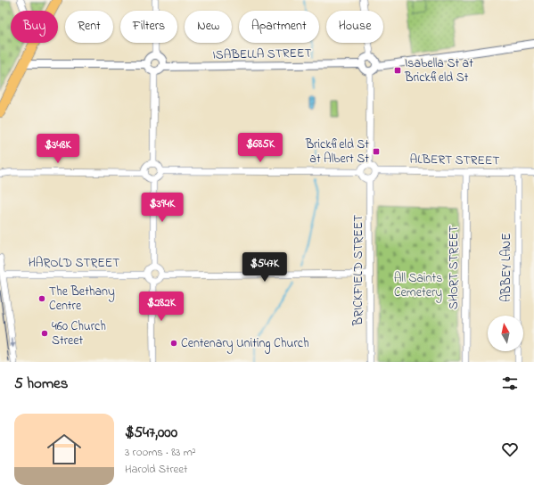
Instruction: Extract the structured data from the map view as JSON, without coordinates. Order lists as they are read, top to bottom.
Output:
{
  "streets": {
    "street": [
      "ISABELLA STREET",
      "ALBERT STREET",
      "HAROLD STREET",
      "SHORT STREET",
      "ABBEY LANE",
      "BRICKFIELD STREET"
    ]
  },
  "crossings": [
    ["ALBERT STREET", "SHORT STREET"],
    ["ALBERT STREET", "ABBEY LANE"],
    ["ALBERT STREET", "BRICKFIELD STREET"]
  ],
  "parks": ["All Saints Cemetery"],
  "places": {
    "transit": ["Isabella St at Brickfield St", "Brickfield St at Albert St"],
    "other": ["The Bethany Centre", "460 Church Street", "Centenary Uniting Church"]
  },
  "north": "top",
  "page": {
    "chip": [
      "Buy",
      "Rent",
      "Filters",
      "New",
      "Apartment",
      "House"
    ],
    "price": [
      "$685K",
      "$348K",
      "$394K",
      "$547K",
      "$282K"
    ],
    "heading": "5 homes",
    "list": [
      {
        "name": "$547,000",
        "note": "3 rooms · 83 m² · Harold Street"
      }
    ]
  }
}
